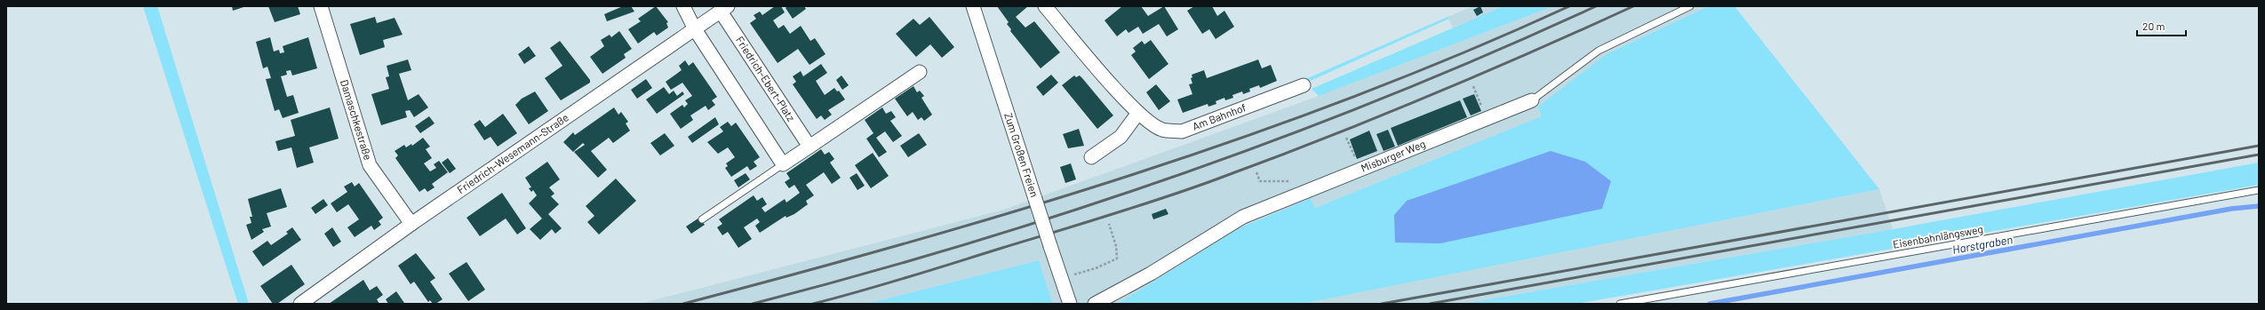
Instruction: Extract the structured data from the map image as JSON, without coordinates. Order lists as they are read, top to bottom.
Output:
{
  "streets": {
    "street": [
      "Friedrich-Ebert-Platz",
      "Am Bahnhof",
      "Damaschkestraße",
      "Friedrich-Wesemann-Straße",
      "Zum Großen Freien",
      "Misburger Weg"
    ],
    "lane": ["Eisenbahnlängsweg"]
  },
  "crossings": [
    ["Friedrich-Ebert-Platz", "Friedrich-Wesemann-Straße"],
    ["Damaschkestraße", "Friedrich-Wesemann-Straße"]
  ],
  "water": ["Harstgraben"],
  "scale_bar": "20 m"
}
